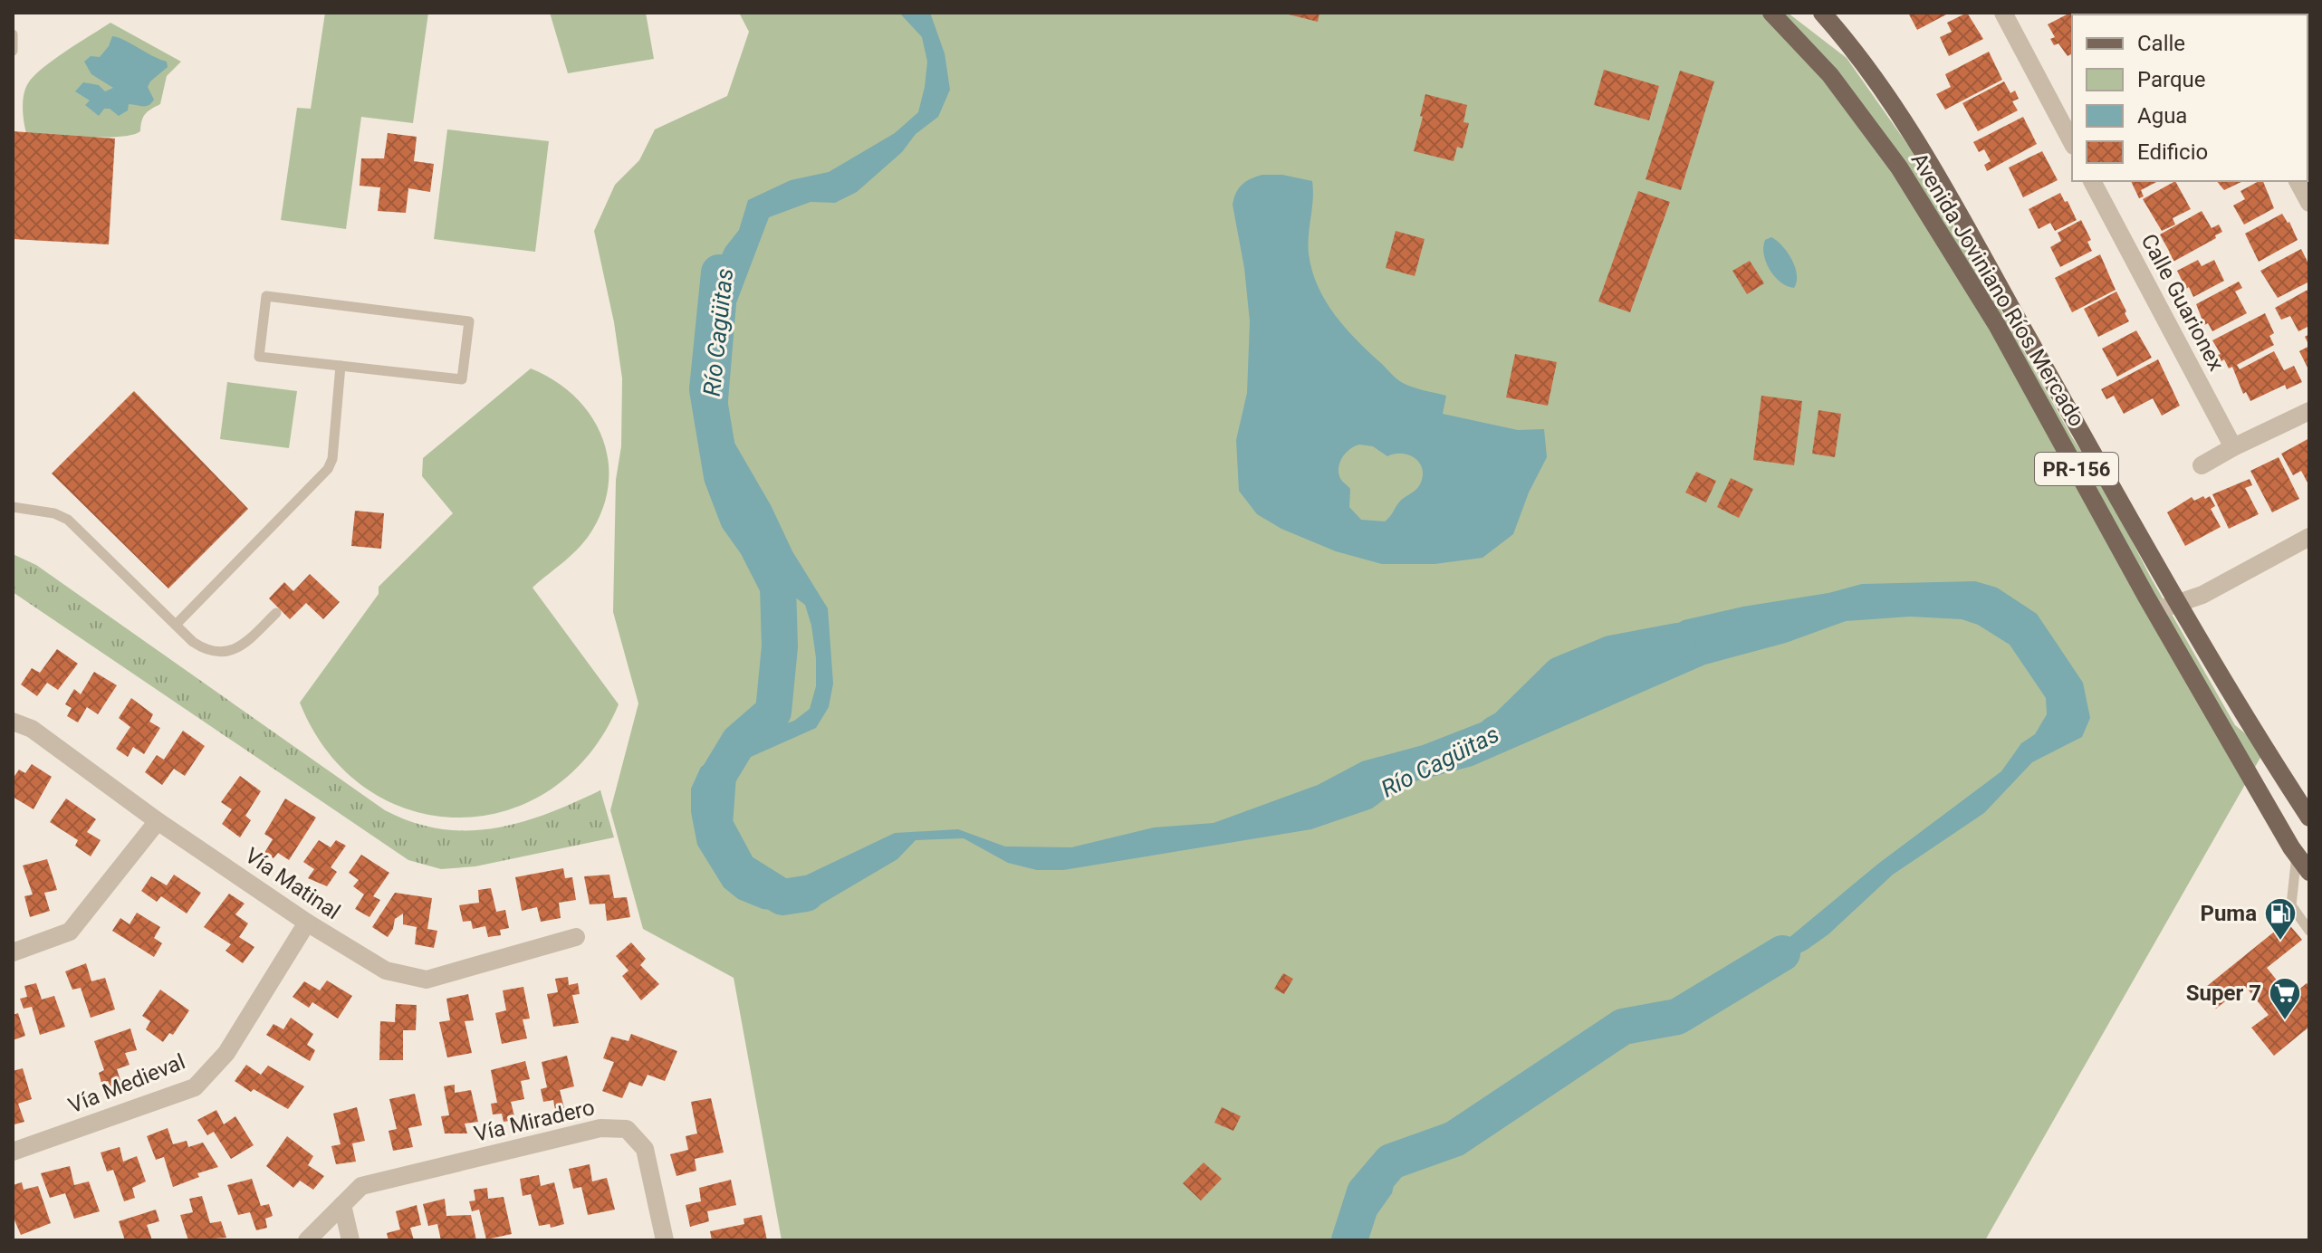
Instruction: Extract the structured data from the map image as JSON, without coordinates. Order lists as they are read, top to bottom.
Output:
{
  "streets": {
    "main road": ["Avenida Joviniano Ríos Mercado", "PR-156"],
    "street": [
      "Calle Guarionex",
      "Vía Matinal",
      "Vía Medieval",
      "Vía Miradero"
    ]
  },
  "crossings": [
    ["Vía Matinal", "Vía Medieval"]
  ],
  "water": ["Río Cagüitas"],
  "places": {
    "fuel station": ["Puma"],
    "supermarket": ["Super 7"]
  },
  "legend": [
    "Calle",
    "Parque",
    "Agua",
    "Edificio"
  ]
}
